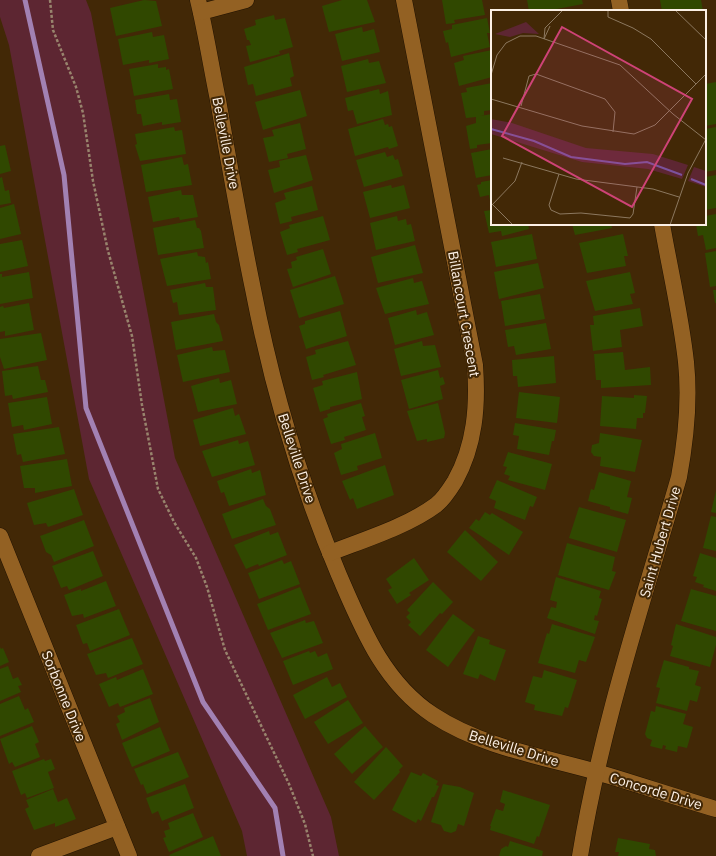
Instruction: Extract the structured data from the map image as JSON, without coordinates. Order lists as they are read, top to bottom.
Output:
{
  "streets": {
    "street": [
      "Belleville Drive",
      "Billancourt Crescent",
      "Saint Hubert Drive",
      "Sorbonne Drive",
      "Concorde Drive"
    ]
  },
  "crossings": [
    ["Belleville Drive", "Billancourt Crescent"],
    ["Belleville Drive", "Saint Hubert Drive"],
    ["Belleville Drive", "Concorde Drive"],
    ["Saint Hubert Drive", "Concorde Drive"]
  ]
}
